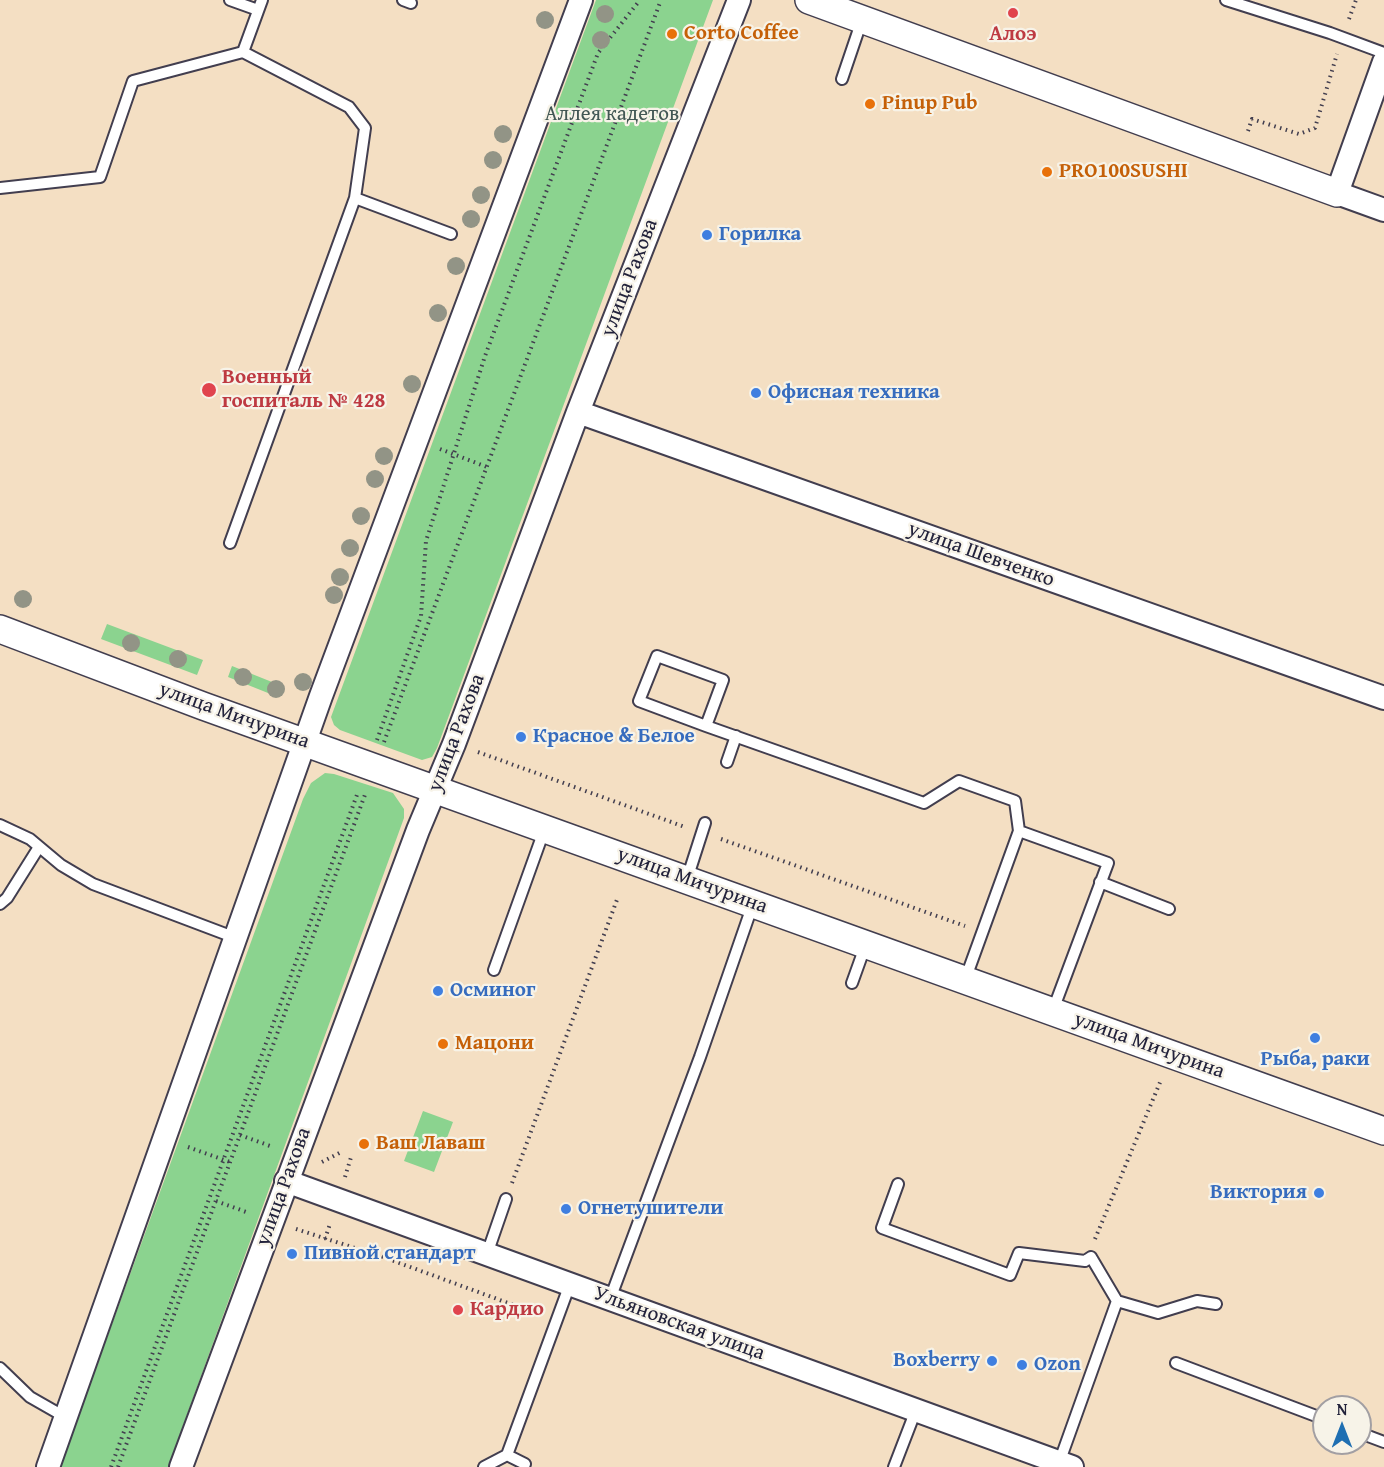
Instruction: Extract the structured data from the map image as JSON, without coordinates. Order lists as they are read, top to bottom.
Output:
{
  "streets": {
    "street": [
      "улица Рахова",
      "улица Шевченко",
      "улица Мичурина",
      "Ульяновская улица"
    ]
  },
  "crossings": [
    ["улица Рахова", "улица Шевченко"],
    ["улица Рахова", "улица Мичурина"],
    ["улица Рахова", "Ульяновская улица"]
  ],
  "parks": ["Аллея кадетов"],
  "places": [
    "Алоэ",
    "Corto Coffee",
    "Pinup Pub",
    "PRO100SUSHI",
    "Горилка",
    "Военный госпиталь № 428",
    "Офисная техника",
    "Красное & Белое",
    "Осминог",
    "Рыба, раки",
    "Мацони",
    "Ваш Лаваш",
    "Виктория",
    "Огнетушители",
    "Пивной стандарт",
    "Кардио",
    "Boxberry",
    "Ozon"
  ],
  "north": "top"
}
